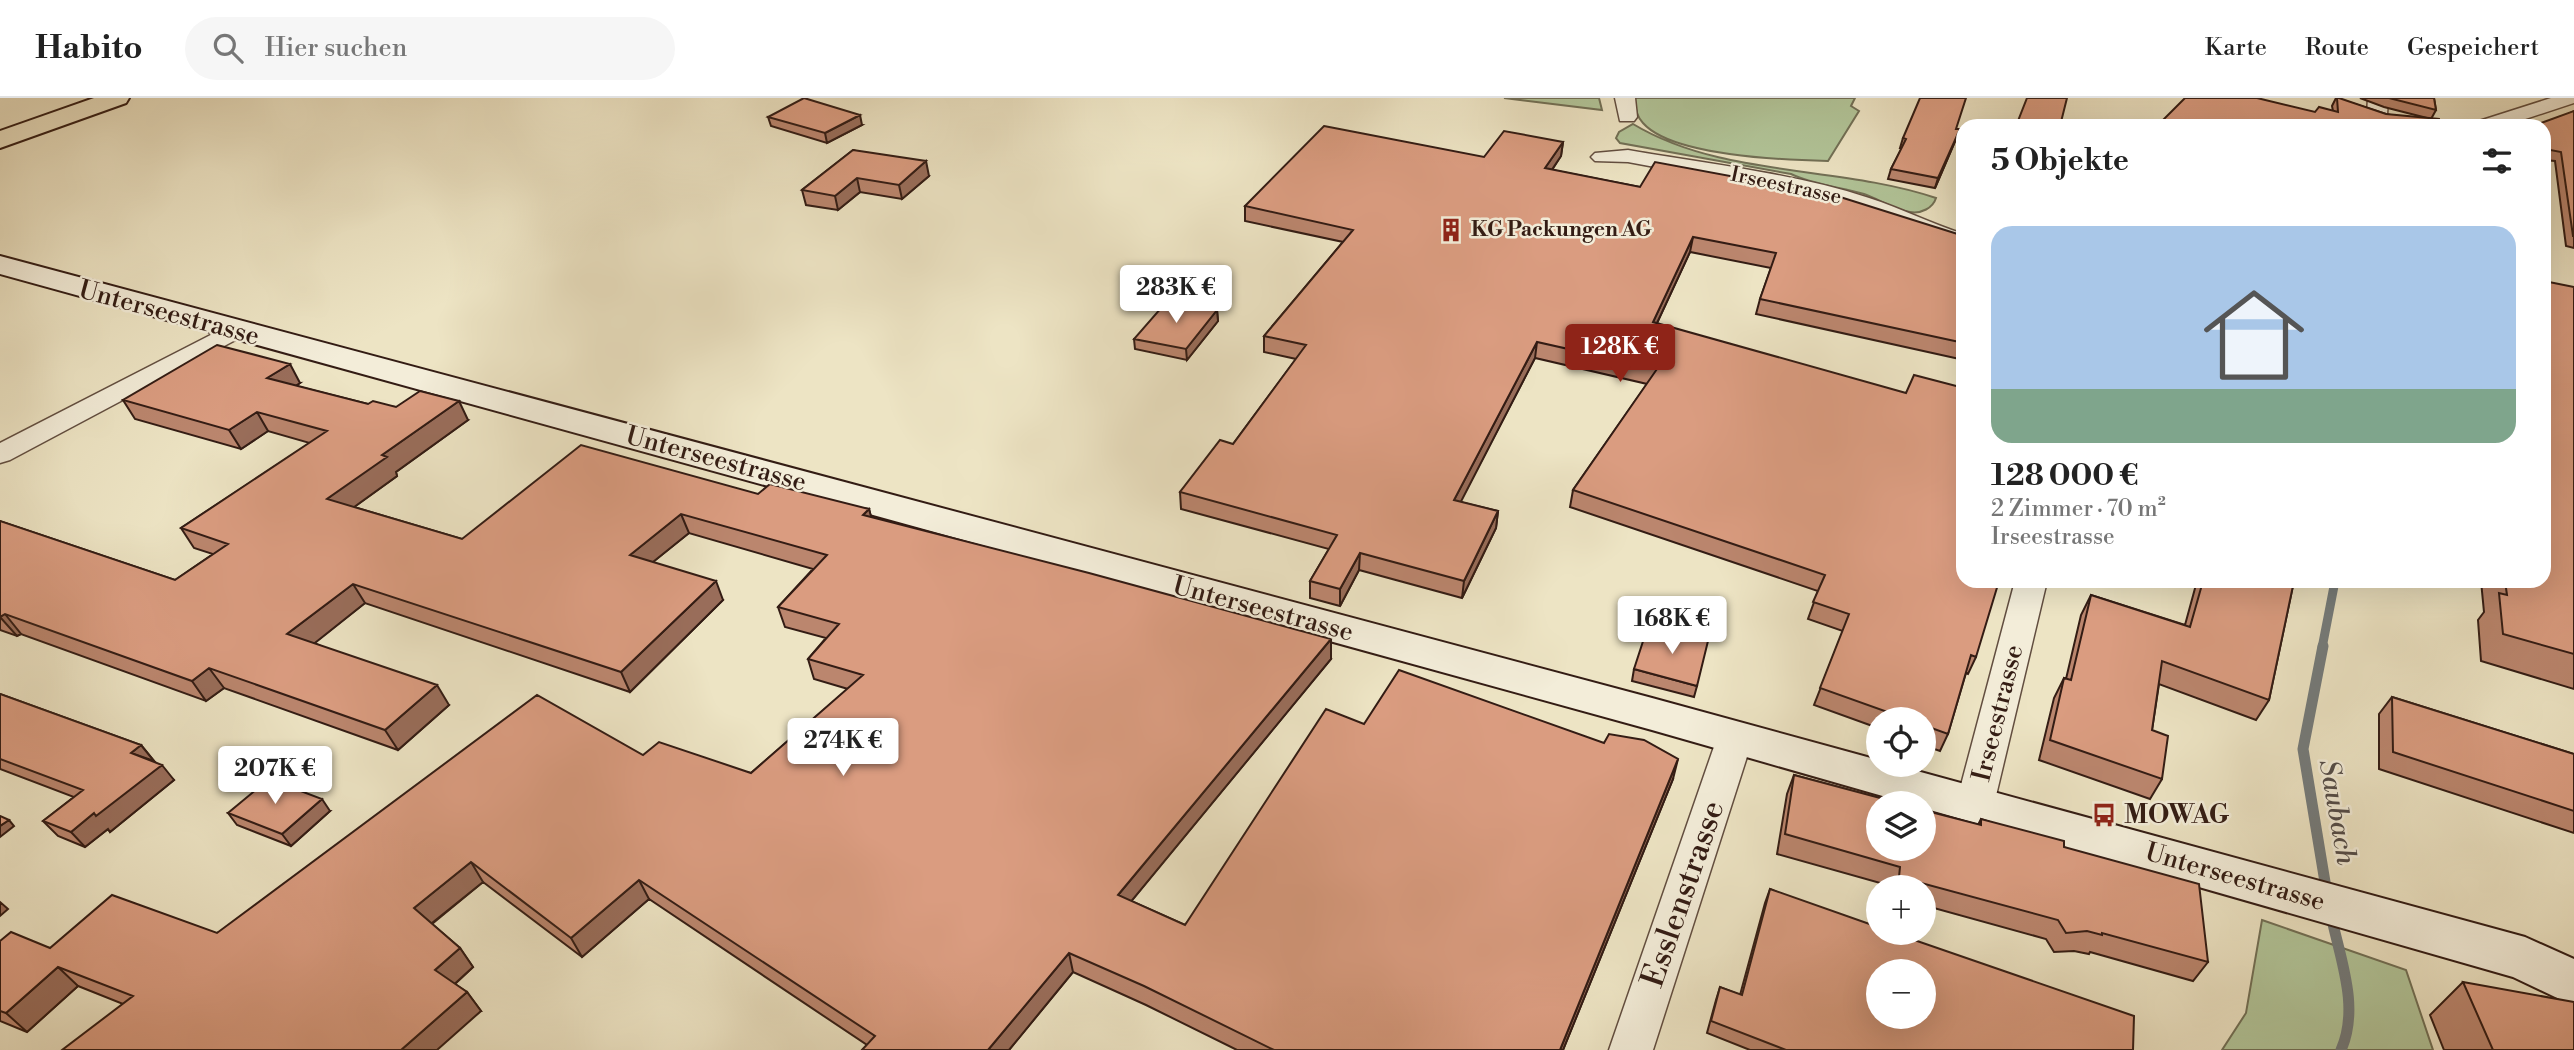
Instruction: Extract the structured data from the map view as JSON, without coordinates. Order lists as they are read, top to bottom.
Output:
{
  "streets": {
    "street": ["Irseestrasse", "Unterseestrasse", "Esslenstrasse"]
  },
  "crossings": [
    ["Irseestrasse", "Unterseestrasse"],
    ["Unterseestrasse", "Esslenstrasse"]
  ],
  "water": ["Saubach"],
  "places": {
    "building": ["KG Packungen AG"],
    "bus stop": ["MOWAG"]
  },
  "page": {
    "header": "Habito",
    "search": "Hier suchen",
    "nav": ["Karte", "Route", "Gespeichert"],
    "heading": "5 Objekte",
    "list": [
      {
        "name": "128 000 €",
        "note": "2 Zimmer · 70 m² · Irseestrasse"
      }
    ],
    "price": [
      "283K €",
      "128K €",
      "168K €",
      "274K €",
      "207K €"
    ],
    "map_buttons": ["+", "−"]
  }
}
